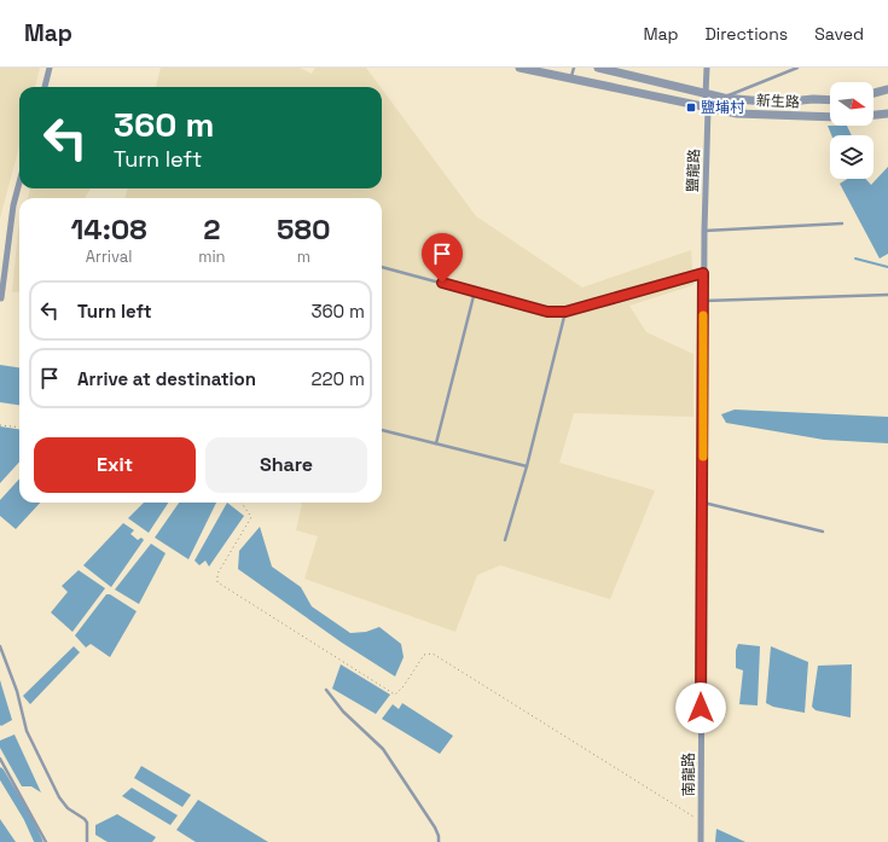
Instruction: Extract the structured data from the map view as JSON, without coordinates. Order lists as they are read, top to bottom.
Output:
{
  "streets": {
    "street": ["新生路", "鹽龍路", "南龍路"]
  },
  "crossings": [
    ["新生路", "鹽龍路"],
    ["鹽龍路", "南龍路"]
  ],
  "places": {
    "transit": ["鹽埔村"]
  },
  "north": "right",
  "page": {
    "header": "Map",
    "nav": ["Map", "Directions", "Saved"],
    "turn": ["360 m", "Turn left"],
    "eta": [
      "14:08",
      "Arrival",
      "2",
      "min",
      "580",
      "m"
    ],
    "list": [
      {
        "name": "Turn left",
        "value": "360 m"
      },
      {
        "name": "Arrive at destination",
        "value": "220 m"
      }
    ],
    "buttons": ["Exit", "Share"]
  }
}
